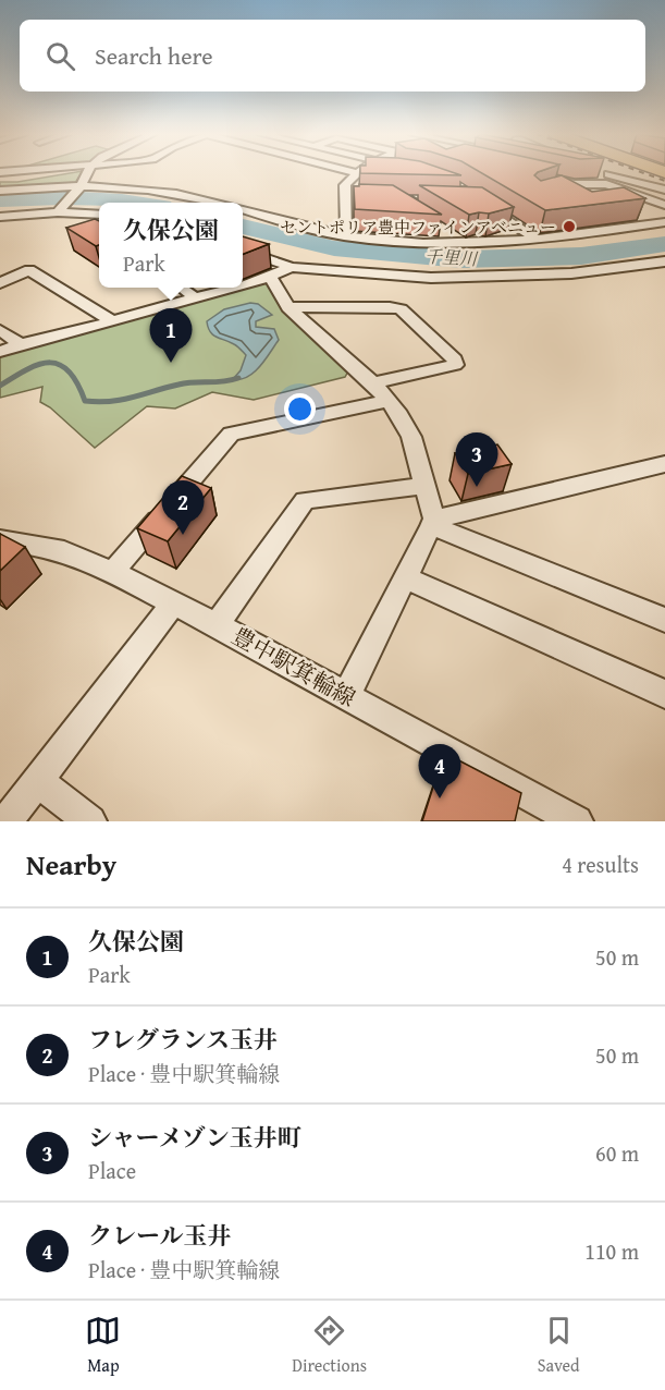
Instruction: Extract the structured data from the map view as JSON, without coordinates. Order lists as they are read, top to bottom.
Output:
{
  "streets": {
    "street": ["豊中駅箕輪線"]
  },
  "water": ["千里川"],
  "places": ["セントポリア豊中ファインアベニュー"],
  "page": {
    "search": "Search here",
    "popup": ["久保公園", "Park"],
    "pins": [
      "1",
      "3",
      "2",
      "4"
    ],
    "heading": ["Nearby", "4 results"],
    "list": [
      {
        "mark": "1",
        "name": "久保公園",
        "note": "Park",
        "value": "50 m"
      },
      {
        "mark": "2",
        "name": "フレグランス玉井",
        "note": "Place · 豊中駅箕輪線",
        "value": "50 m"
      },
      {
        "mark": "3",
        "name": "シャーメゾン玉井町",
        "note": "Place",
        "value": "60 m"
      },
      {
        "mark": "4",
        "name": "クレール玉井",
        "note": "Place · 豊中駅箕輪線",
        "value": "110 m"
      }
    ],
    "nav": ["Map", "Directions", "Saved"]
  }
}
